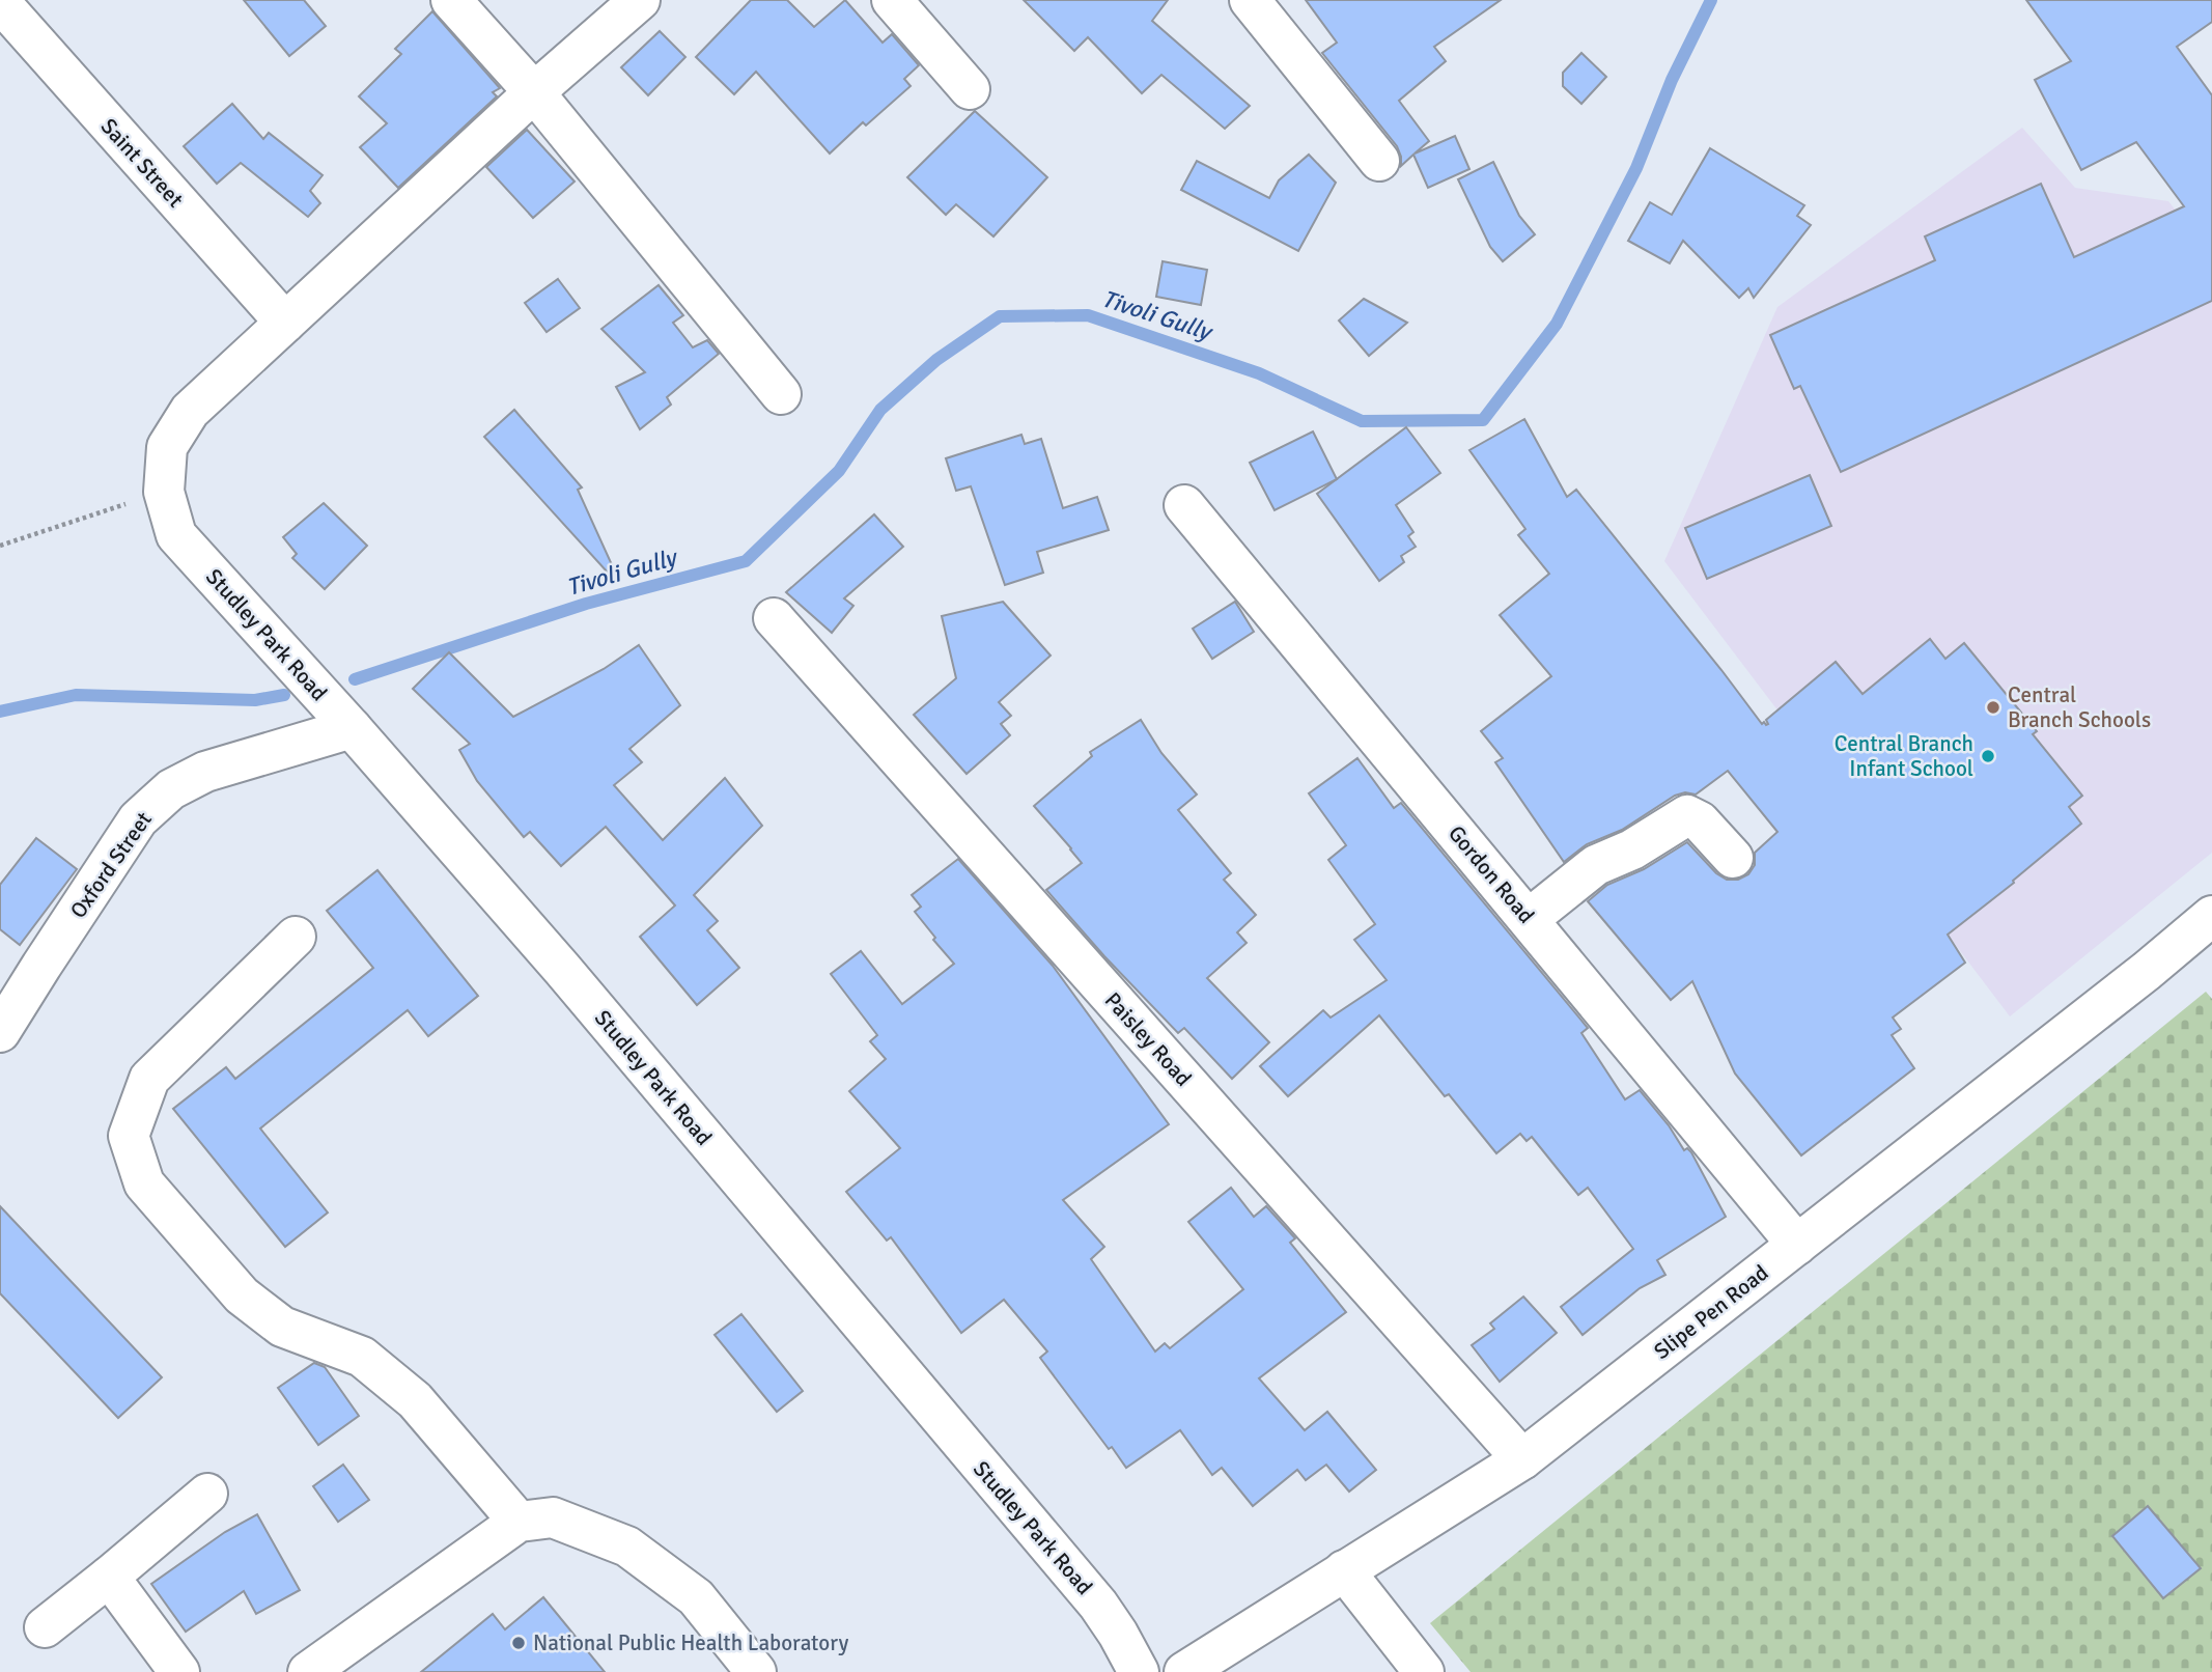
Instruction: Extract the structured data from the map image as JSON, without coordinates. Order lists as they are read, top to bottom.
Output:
{
  "streets": {
    "street": [
      "Saint Street",
      "Studley Park Road",
      "Oxford Street",
      "Gordon Road",
      "Paisley Road",
      "Slipe Pen Road"
    ]
  },
  "crossings": [
    ["Saint Street", "Studley Park Road"],
    ["Studley Park Road", "Oxford Street"],
    ["Gordon Road", "Slipe Pen Road"],
    ["Paisley Road", "Slipe Pen Road"]
  ],
  "water": ["Tivoli Gully"],
  "places": ["Central Branch Schools", "Central Branch Infant School", "National Public Health Laboratory"]
}
